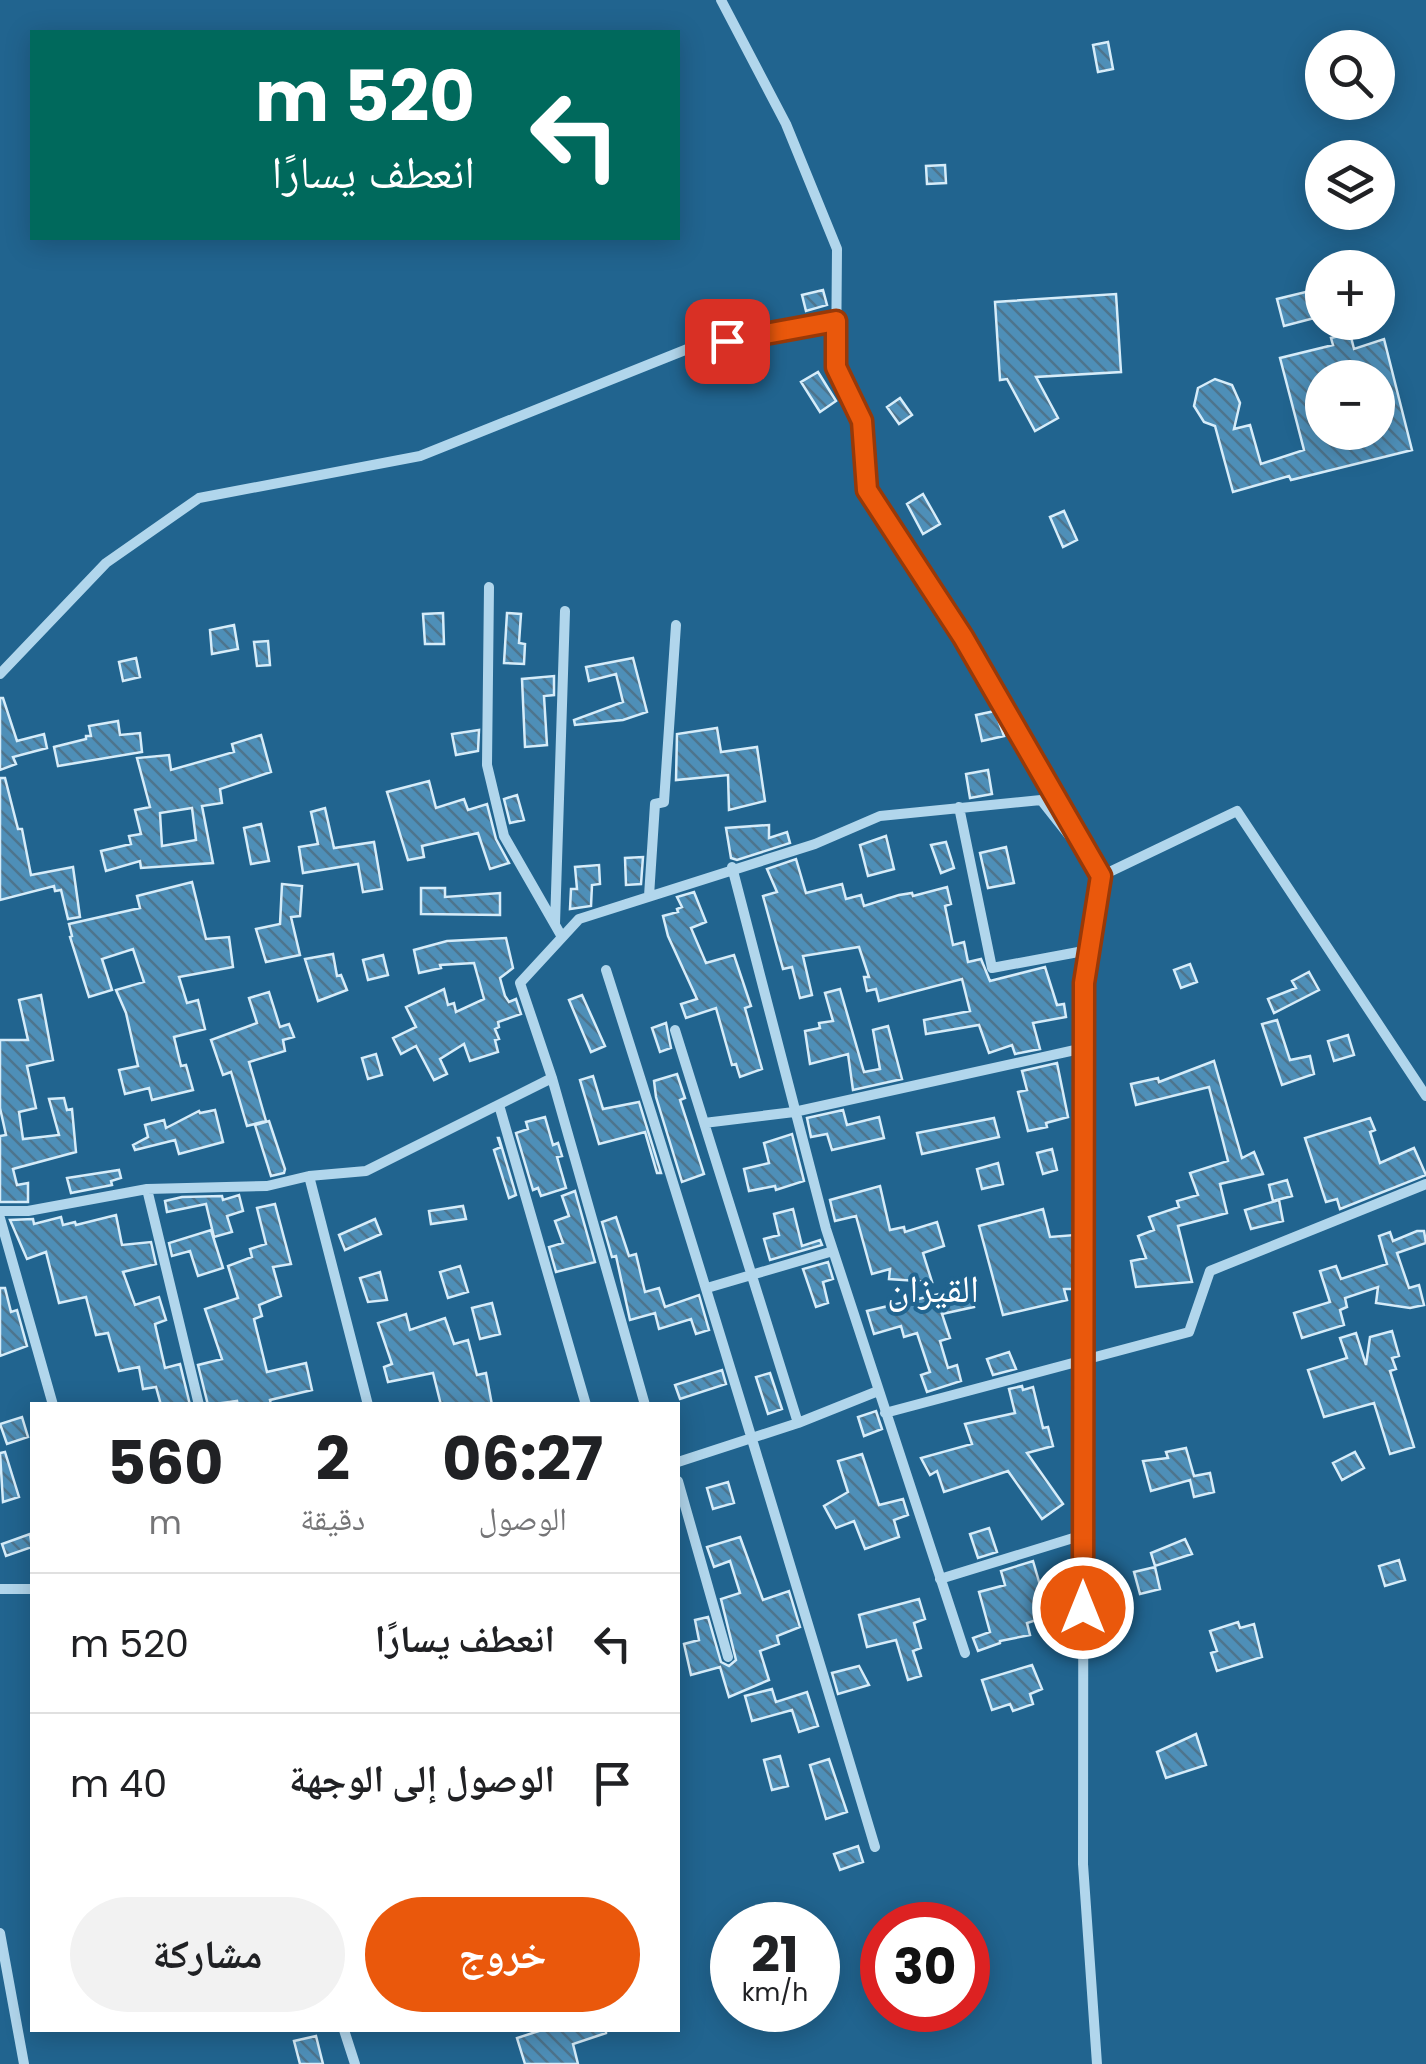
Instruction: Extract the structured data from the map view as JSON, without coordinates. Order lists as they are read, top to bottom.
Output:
{
  "districts": ["القيزان"],
  "page": {
    "map_buttons": ["+", "−"],
    "turn": ["520 m", "انعطف يسارًا"],
    "eta": [
      "06:27",
      "الوصول",
      "2",
      "دقيقة",
      "560",
      "m"
    ],
    "list": [
      {
        "name": "انعطف يسارًا",
        "value": "520 m"
      },
      {
        "name": "الوصول إلى الوجهة",
        "value": "40 m"
      }
    ],
    "buttons": ["خروج", "مشاركة"],
    "speed": "21 km/h",
    "limit": "30"
  }
}
